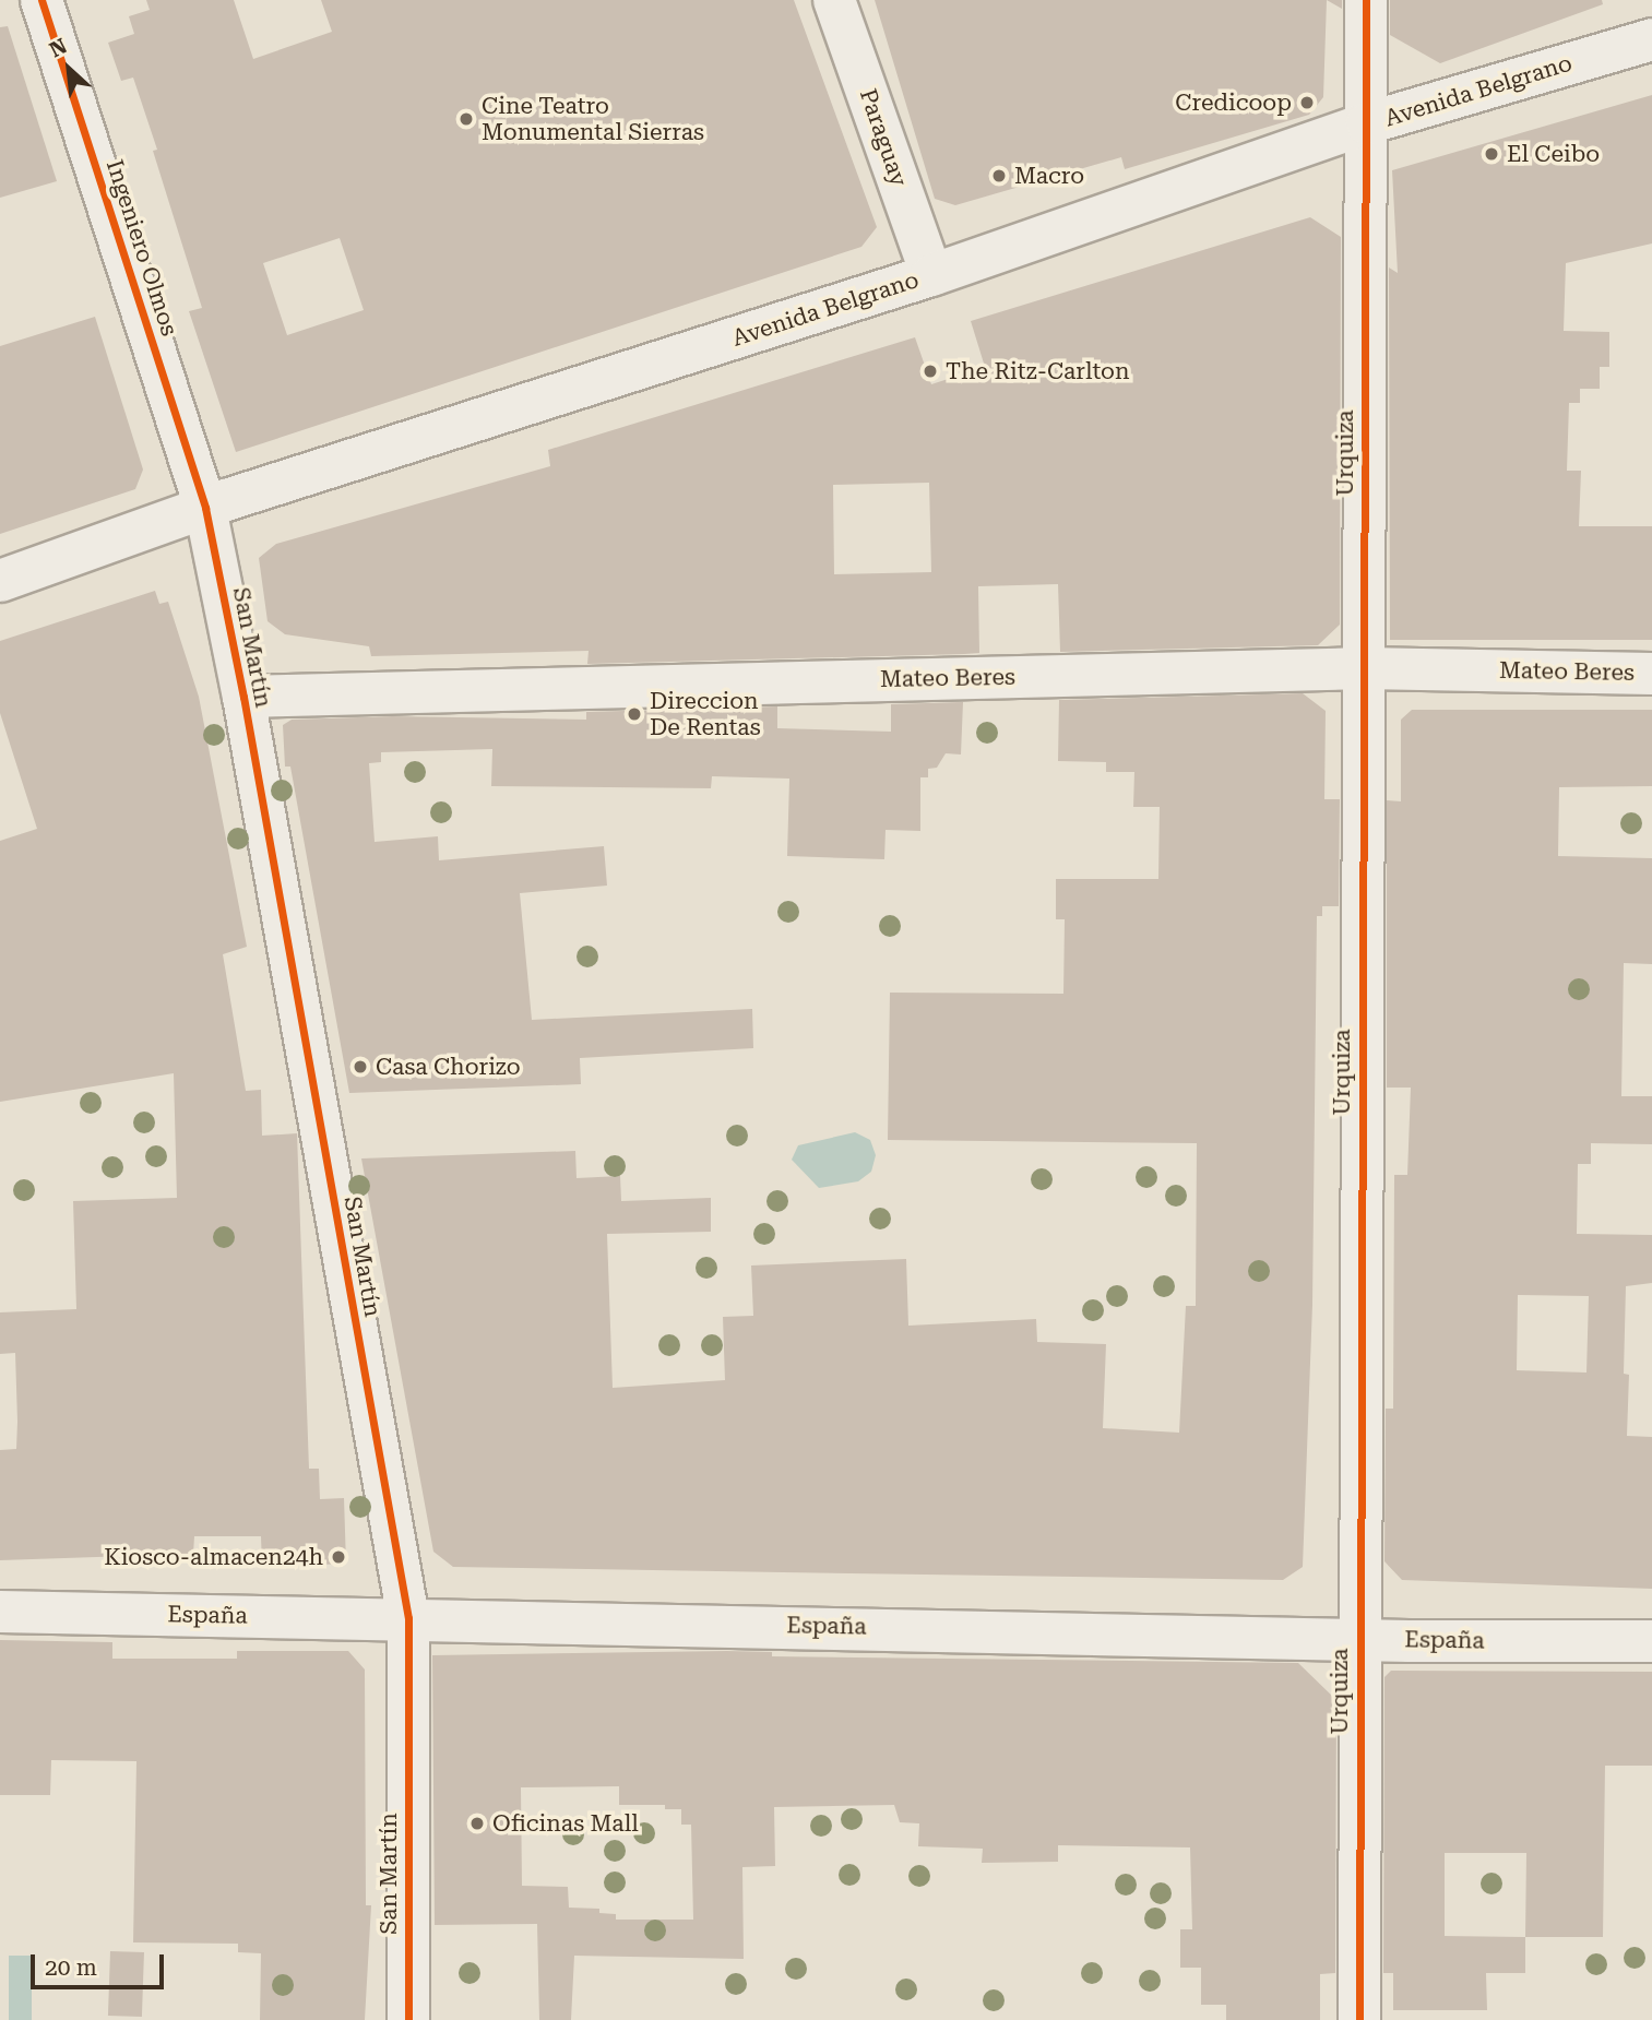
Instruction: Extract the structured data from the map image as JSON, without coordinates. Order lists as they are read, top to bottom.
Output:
{
  "streets": {
    "street": [
      "Avenida Belgrano",
      "Paraguay",
      "Ingeniero Olmos",
      "Urquiza",
      "San Martín",
      "Mateo Beres",
      "España"
    ]
  },
  "crossings": [
    ["Avenida Belgrano", "Paraguay"],
    ["Avenida Belgrano", "Ingeniero Olmos"],
    ["Avenida Belgrano", "Urquiza"],
    ["Avenida Belgrano", "San Martín"],
    ["Ingeniero Olmos", "San Martín"],
    ["Urquiza", "Mateo Beres"],
    ["Urquiza", "España"],
    ["San Martín", "Mateo Beres"],
    ["San Martín", "España"]
  ],
  "places": [
    "Credicoop",
    "Cine Teatro Monumental Sierras",
    "El Ceibo",
    "Macro",
    "The Ritz-Carlton",
    "Direccion De Rentas",
    "Casa Chorizo",
    "Kiosco-almacen24h",
    "Oficinas Mall"
  ],
  "scale_bar": "20 m",
  "north": "top left"
}
